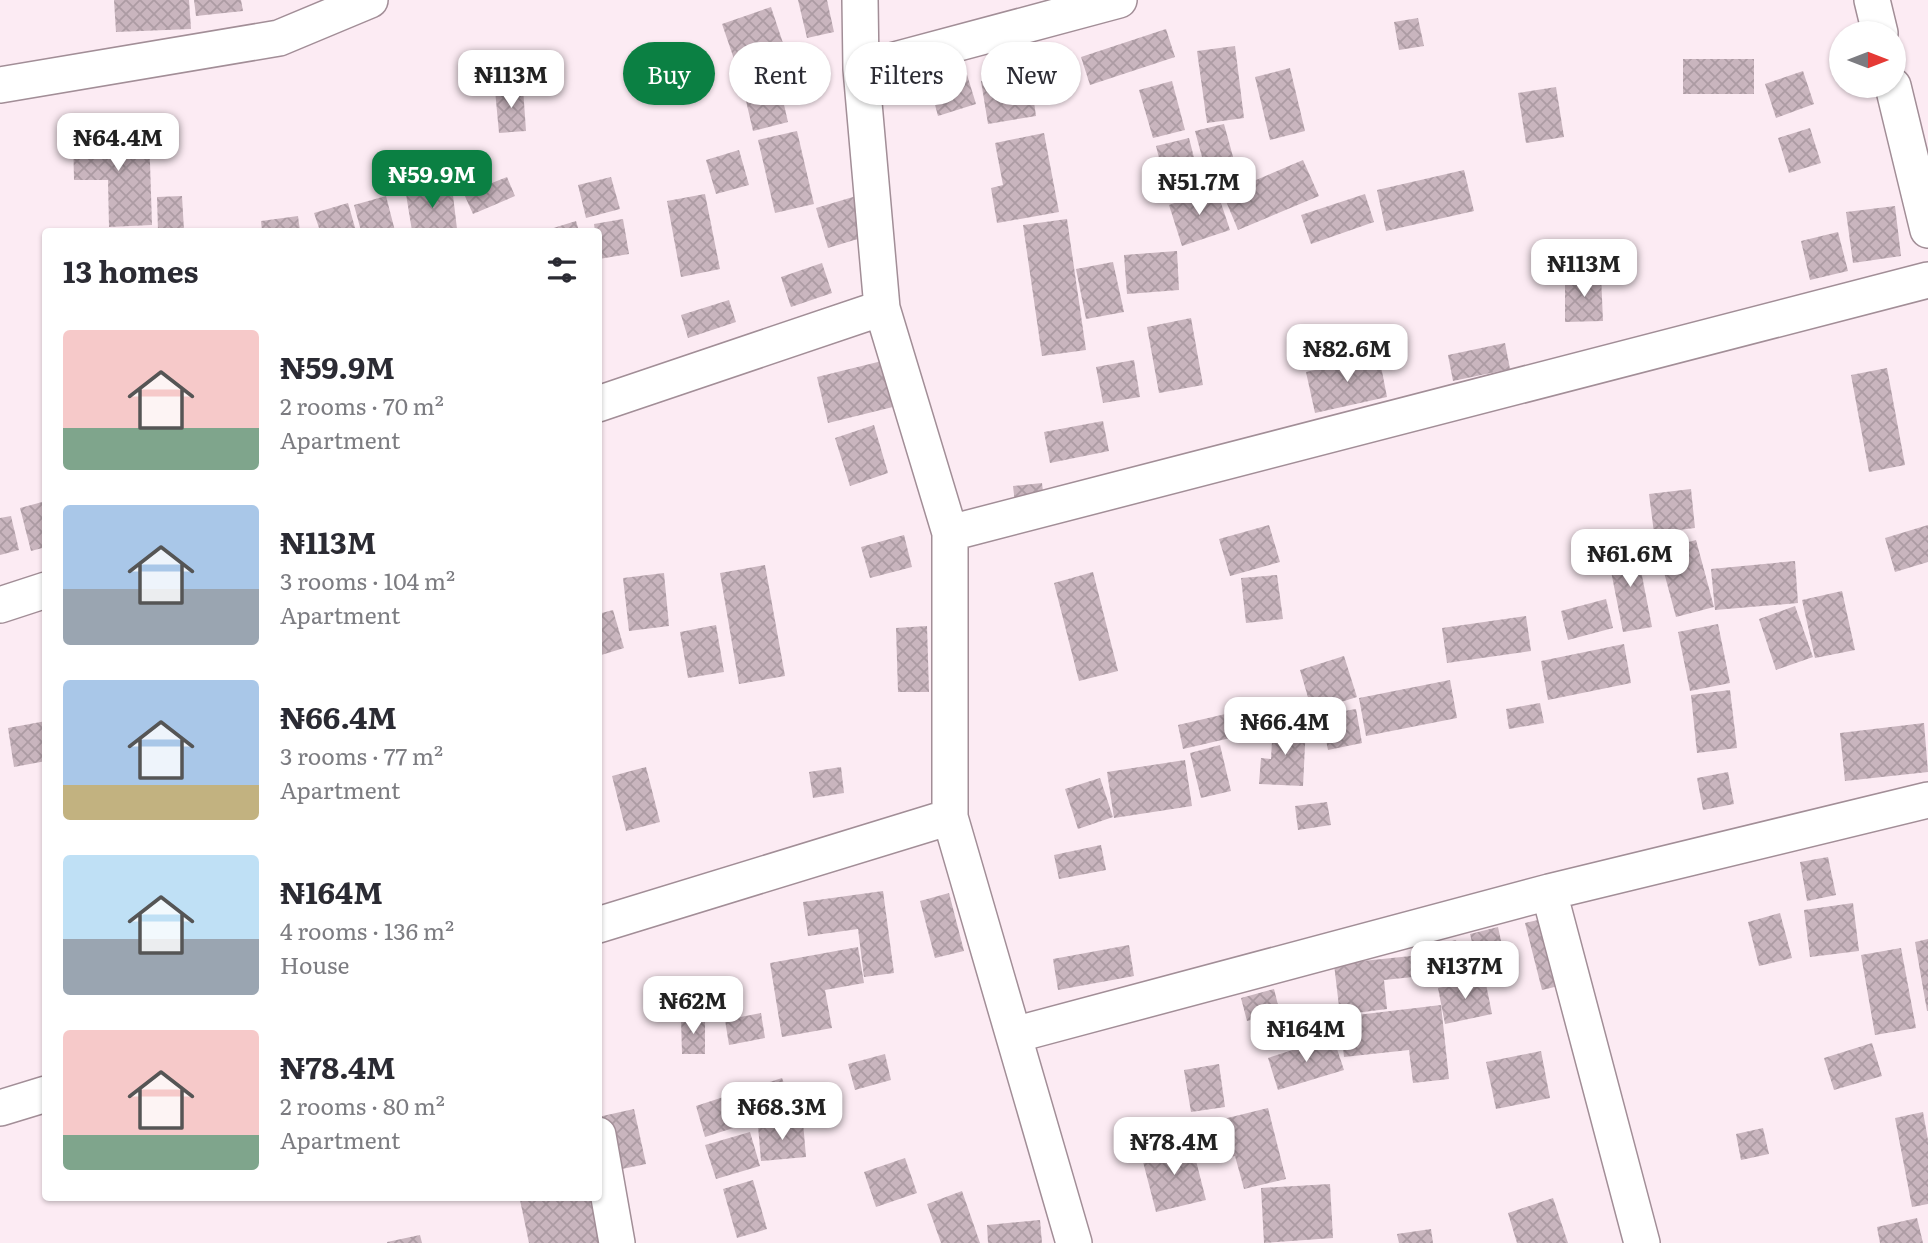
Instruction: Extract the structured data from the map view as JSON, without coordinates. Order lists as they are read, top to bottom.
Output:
{
  "north": "right",
  "page": {
    "chip": [
      "Buy",
      "Rent",
      "Filters",
      "New"
    ],
    "price": [
      "₦113M",
      "₦64.4M",
      "₦59.9M",
      "₦51.7M",
      "₦113M",
      "₦82.6M",
      "₦61.6M",
      "₦66.4M",
      "₦137M",
      "₦62M",
      "₦164M",
      "₦68.3M",
      "₦78.4M"
    ],
    "heading": "13 homes",
    "list": [
      {
        "name": "₦59.9M",
        "note": "2 rooms · 70 m² · Apartment"
      },
      {
        "name": "₦113M",
        "note": "3 rooms · 104 m² · Apartment"
      },
      {
        "name": "₦66.4M",
        "note": "3 rooms · 77 m² · Apartment"
      },
      {
        "name": "₦164M",
        "note": "4 rooms · 136 m² · House"
      },
      {
        "name": "₦78.4M",
        "note": "2 rooms · 80 m² · Apartment"
      }
    ]
  }
}
